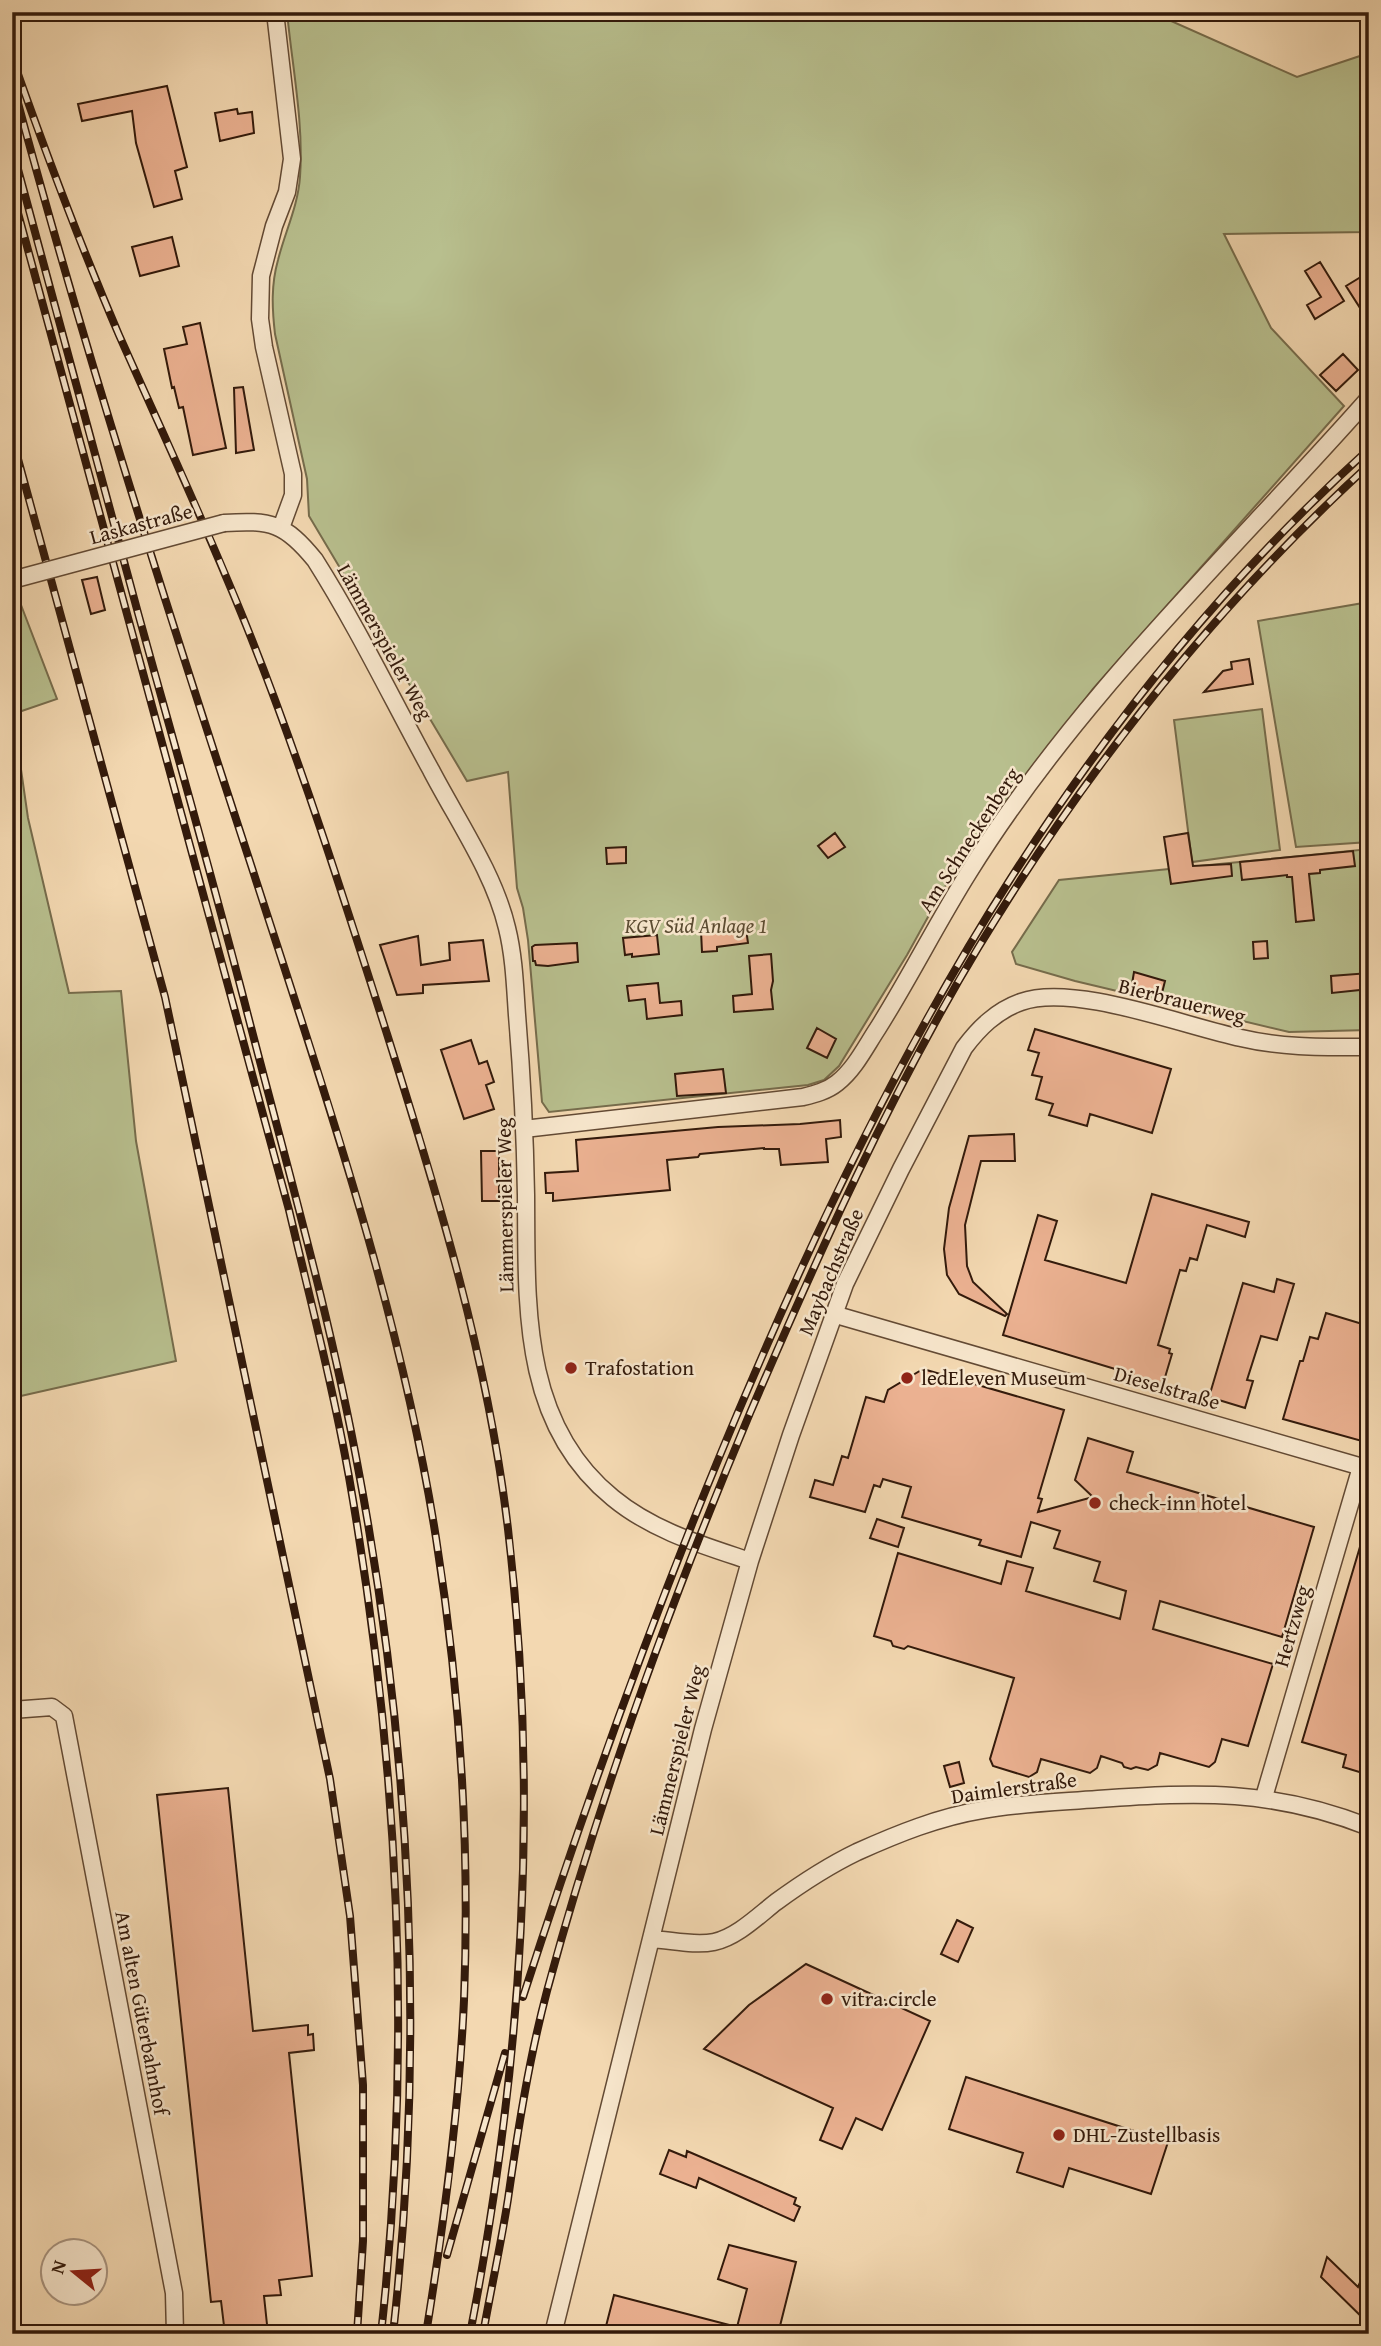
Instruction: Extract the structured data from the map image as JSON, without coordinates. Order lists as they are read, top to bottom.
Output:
{
  "streets": {
    "street": [
      "Laskastraße",
      "Lämmerspieler Weg",
      "Am Schneckenberg",
      "Bierbrauerweg",
      "Maybachstraße",
      "Dieselstraße",
      "Hertzweg",
      "Daimlerstraße",
      "Am alten Güterbahnhof"
    ]
  },
  "crossings": [
    ["Laskastraße", "Lämmerspieler Weg"],
    ["Lämmerspieler Weg", "Am Schneckenberg"],
    ["Lämmerspieler Weg", "Maybachstraße"],
    ["Lämmerspieler Weg", "Daimlerstraße"],
    ["Bierbrauerweg", "Maybachstraße"],
    ["Maybachstraße", "Dieselstraße"],
    ["Dieselstraße", "Hertzweg"],
    ["Hertzweg", "Daimlerstraße"]
  ],
  "parks": ["KGV Süd Anlage 1"],
  "places": [
    "Trafostation",
    "ledEleven Museum",
    "check-inn hotel",
    "vitra.circle",
    "DHL-Zustellbasis"
  ],
  "north": "left"
}
